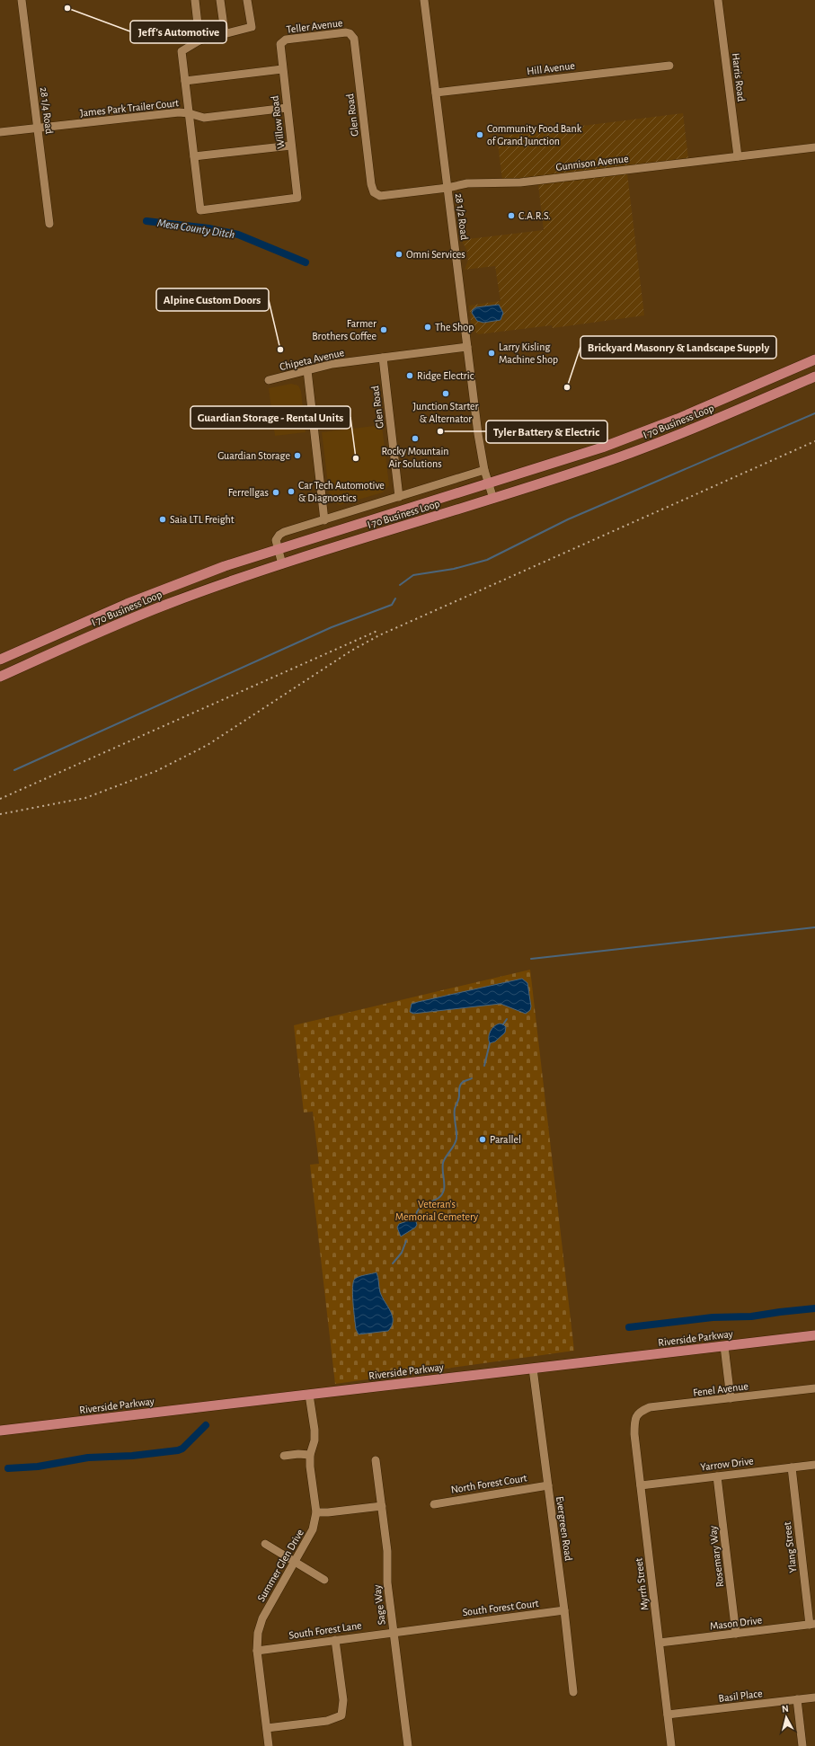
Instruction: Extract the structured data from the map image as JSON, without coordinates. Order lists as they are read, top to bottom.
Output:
{
  "streets": {
    "main road": ["I 70 Business Loop", "Riverside Parkway"],
    "street": [
      "Teller Avenue",
      "Hill Avenue",
      "Harris Road",
      "James Park Trailer Court",
      "28 1/4 Road",
      "Glen Road",
      "Willow Road",
      "Gunnison Avenue",
      "28 1/2 Road",
      "Chipeta Avenue",
      "Fenel Avenue",
      "Yarrow Drive",
      "North Forest Court",
      "Evergreen Road",
      "Ylang Street",
      "Rosemary Way",
      "Summer Glen Drive",
      "Myrrh Street",
      "Sage Way",
      "South Forest Court",
      "Mason Drive",
      "South Forest Lane",
      "Basil Place"
    ]
  },
  "crossings": [
    ["Teller Avenue", "Glen Road"],
    ["Teller Avenue", "Willow Road"],
    ["Hill Avenue", "28 1/2 Road"],
    ["Harris Road", "Gunnison Avenue"],
    ["James Park Trailer Court", "28 1/4 Road"],
    ["James Park Trailer Court", "Willow Road"],
    ["Glen Road", "Gunnison Avenue"],
    ["Glen Road", "Chipeta Avenue"],
    ["Gunnison Avenue", "28 1/2 Road"],
    ["28 1/2 Road", "Chipeta Avenue"],
    ["28 1/2 Road", "I 70 Business Loop"],
    ["Riverside Parkway", "Evergreen Road"],
    ["Riverside Parkway", "Summer Glen Drive"],
    ["Fenel Avenue", "Myrrh Street"],
    ["Yarrow Drive", "Ylang Street"],
    ["Yarrow Drive", "Rosemary Way"],
    ["Yarrow Drive", "Myrrh Street"],
    ["North Forest Court", "Evergreen Road"],
    ["Evergreen Road", "South Forest Court"],
    ["Ylang Street", "Mason Drive"],
    ["Rosemary Way", "Mason Drive"],
    ["Summer Glen Drive", "South Forest Lane"],
    ["Myrrh Street", "Mason Drive"],
    ["Myrrh Street", "Basil Place"],
    ["Sage Way", "South Forest Lane"],
    ["South Forest Court", "South Forest Lane"]
  ],
  "water": ["Mesa County Ditch"],
  "parks": ["Veteran's Memorial Cemetery"],
  "places": [
    "Jeff's Automotive",
    "Community Food Bank of Grand Junction",
    "C.A.R.S.",
    "Omni Services",
    "The Shop",
    "Farmer Brothers Coffee",
    "Alpine Custom Doors",
    "Larry Kisling Machine Shop",
    "Ridge Electric",
    "Brickyard Masonry & Landscape Supply",
    "Junction Starter & Alternator",
    "Tyler Battery & Electric",
    "Rocky Mountain Air Solutions",
    "Guardian Storage",
    "Guardian Storage - Rental Units",
    "Car Tech Automotive & Diagnostics",
    "Ferrellgas",
    "Saia LTL Freight",
    "Parallel"
  ],
  "north": "top"
}
